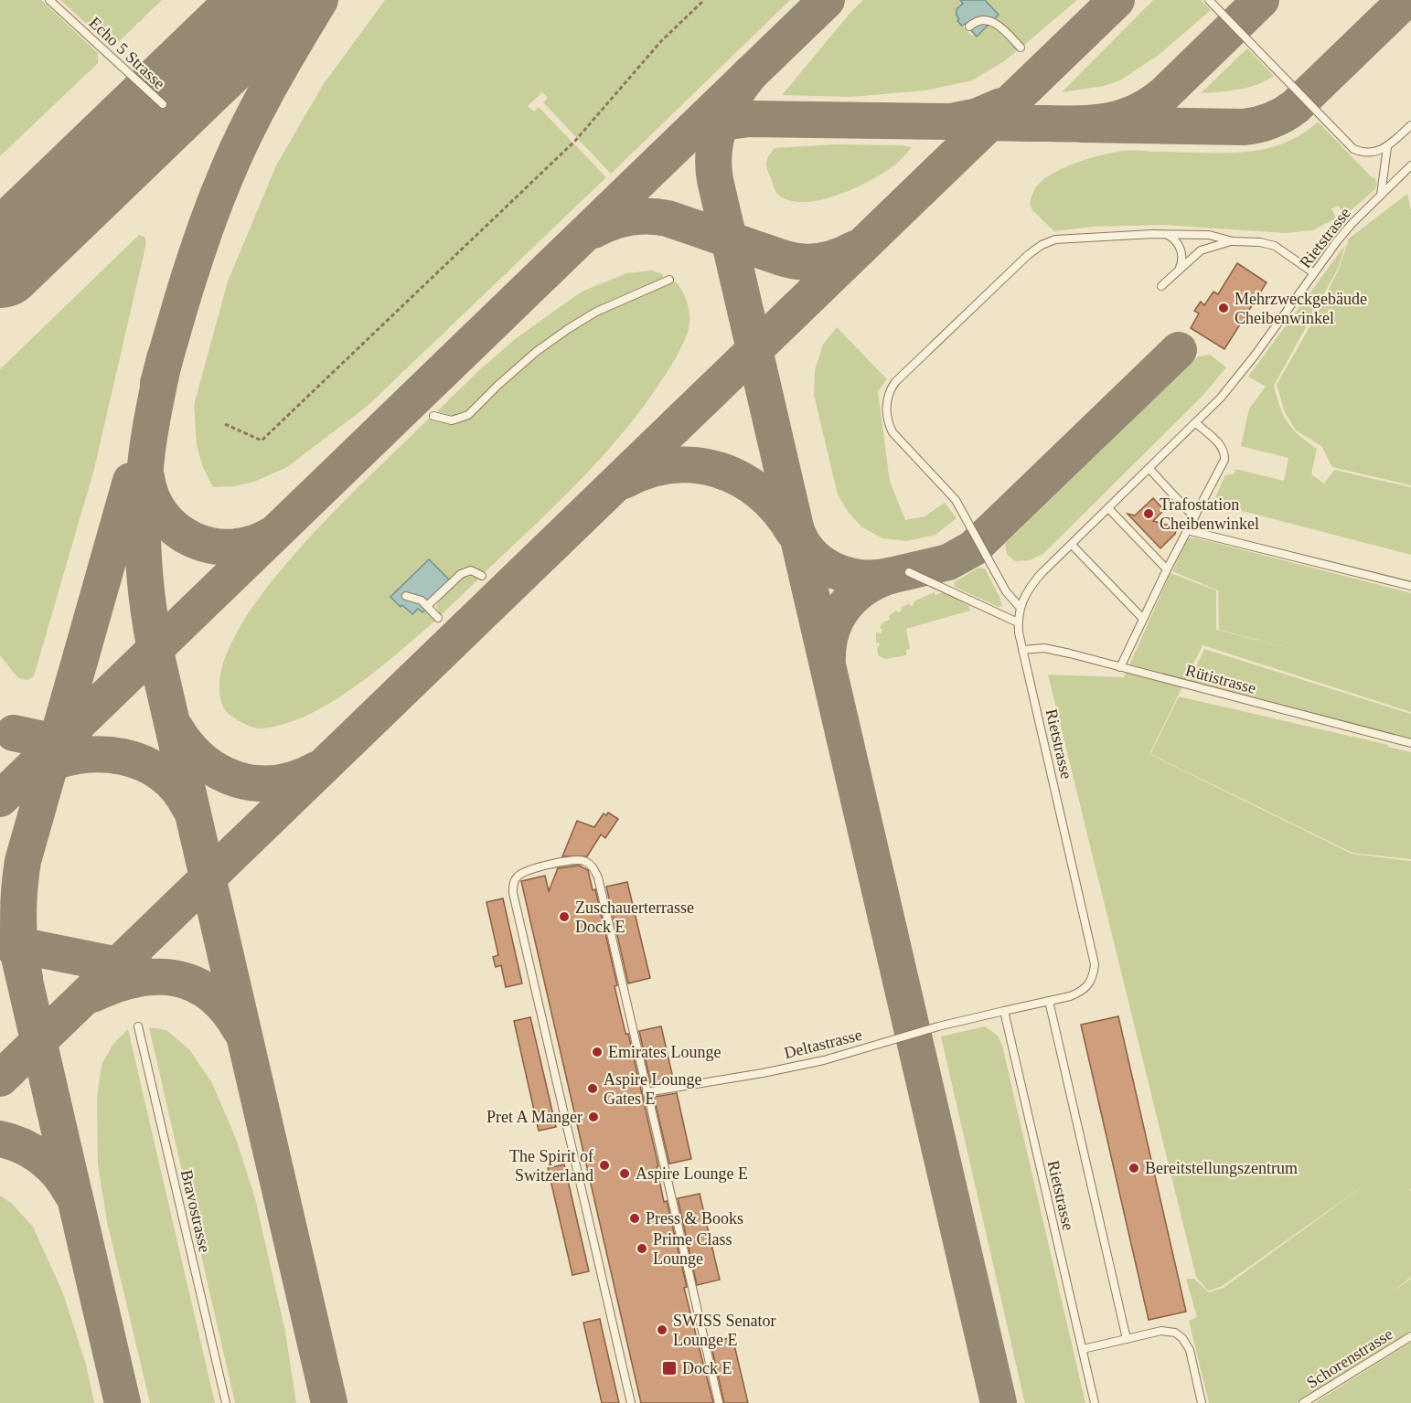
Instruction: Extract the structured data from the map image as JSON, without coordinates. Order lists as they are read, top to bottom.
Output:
{
  "streets": {
    "lane": [
      "Echo 5 Strasse",
      "Rietstrasse",
      "Rütistrasse",
      "Deltastrasse",
      "Bravostrasse",
      "Schorenstrasse"
    ]
  },
  "crossings": [
    ["Rietstrasse", "Rütistrasse"],
    ["Rietstrasse", "Deltastrasse"]
  ],
  "places": {
    "other": [
      "Mehrzweckgebäude Cheibenwinkel",
      "Trafostation Cheibenwinkel",
      "Zuschauerterrasse Dock E",
      "Emirates Lounge",
      "Aspire Lounge Gates E",
      "Pret A Manger",
      "The Spirit of Switzerland",
      "Bereitstellungszentrum",
      "Aspire Lounge E",
      "Press & Books",
      "Prime Class Lounge",
      "SWISS Senator Lounge E"
    ],
    "transit": ["Dock E"]
  }
}
